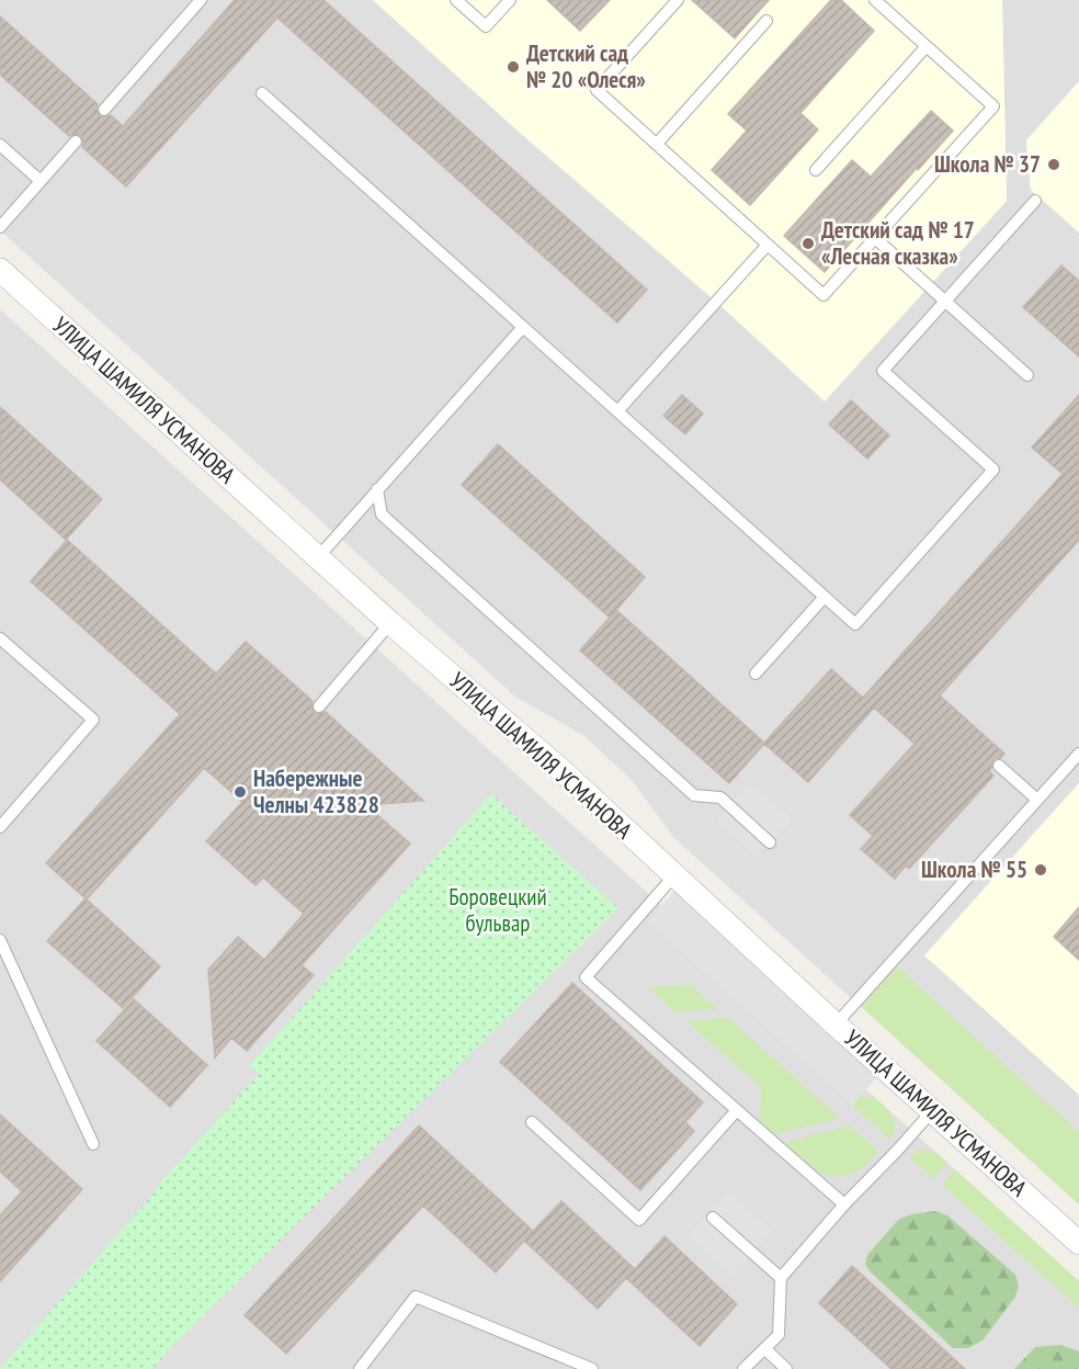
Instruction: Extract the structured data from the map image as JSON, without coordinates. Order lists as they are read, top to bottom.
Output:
{
  "streets": {
    "street": ["УЛИЦА ШАМИЛЯ УСМАНОВА"]
  },
  "parks": ["Боровецкий бульвар"],
  "places": [
    "Детский сад № 20 «Олеся»",
    "Школа № 37",
    "Детский сад № 17 «Лесная сказка»",
    "Набережные Челны 423828",
    "Школа № 55"
  ]
}
